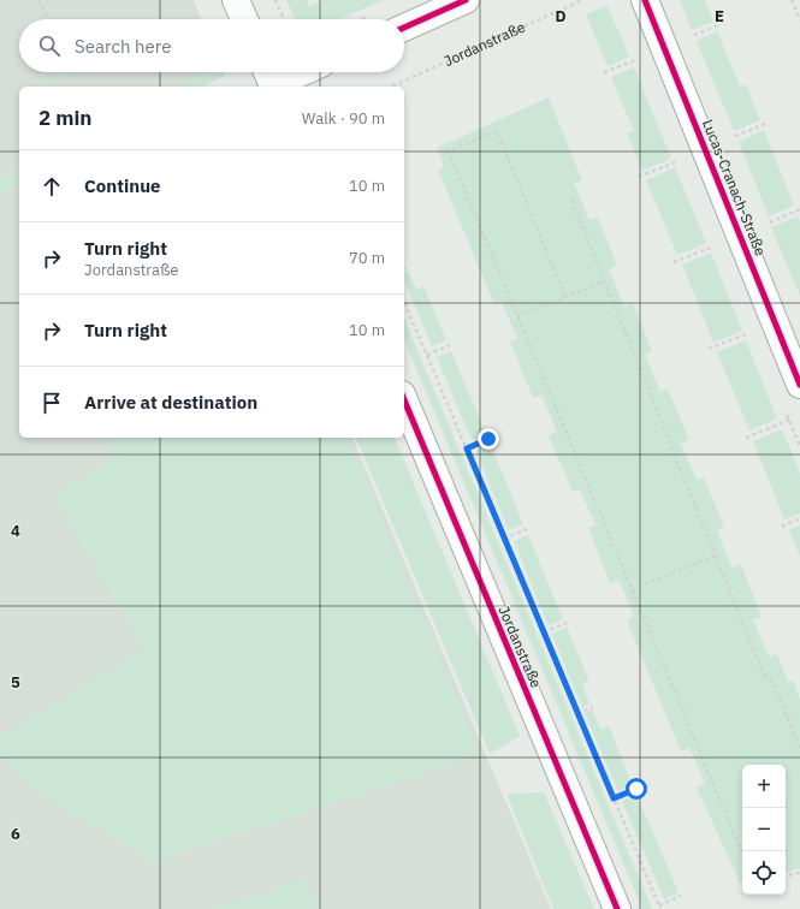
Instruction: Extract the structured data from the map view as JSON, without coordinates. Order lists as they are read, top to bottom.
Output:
{
  "streets": {
    "street": ["Jordanstraße", "Lucas-Cranach-Straße"]
  },
  "page": {
    "search": "Search here",
    "heading": ["2 min", "Walk · 90 m"],
    "list": [
      ["Continue", "10 m"],
      ["Turn right", "Jordanstraße", "70 m"],
      ["Turn right", "10 m"],
      "Arrive at destination"
    ],
    "map_buttons": ["+", "−"]
  },
  "grid": {
    "columns": ["D", "E"],
    "rows": ["4", "5", "6"]
  }
}
